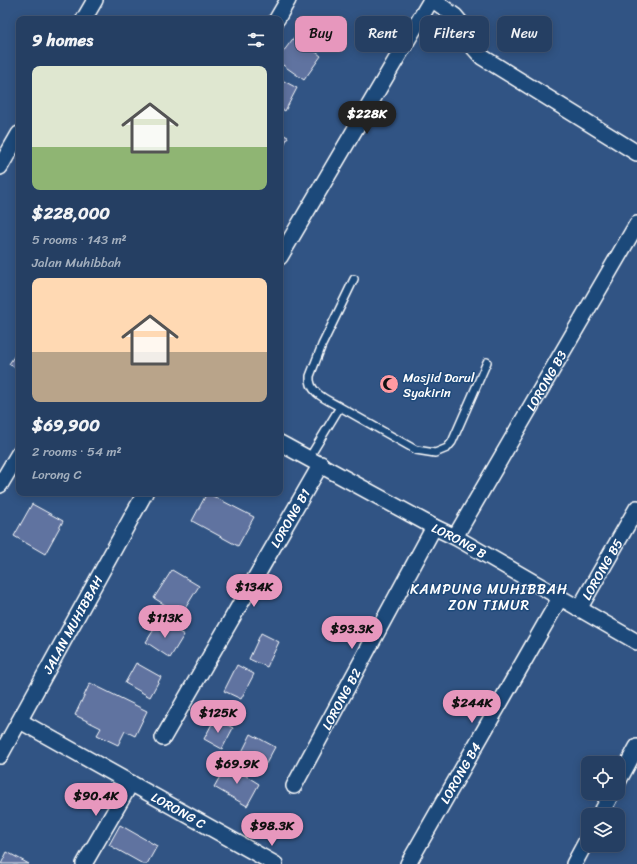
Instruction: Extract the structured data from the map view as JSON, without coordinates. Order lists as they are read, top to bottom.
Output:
{
  "streets": {
    "street": [
      "LORONG B3",
      "LORONG B1",
      "LORONG B",
      "LORONG B5",
      "JALAN MUHIBBAH",
      "LORONG B2",
      "LORONG B4",
      "LORONG C"
    ]
  },
  "crossings": [
    ["LORONG B3", "LORONG B"],
    ["LORONG B1", "LORONG B"],
    ["LORONG B", "LORONG B5"],
    ["LORONG B", "LORONG B2"],
    ["LORONG B", "LORONG B4"],
    ["JALAN MUHIBBAH", "LORONG C"]
  ],
  "districts": ["KAMPUNG MUHIBBAH ZON TIMUR"],
  "places": {
    "mosque": ["Masjid Darul Syakirin"]
  },
  "page": {
    "chip": [
      "Buy",
      "Rent",
      "Filters",
      "New"
    ],
    "heading": "9 homes",
    "list": [
      {
        "name": "$228,000",
        "note": "5 rooms · 143 m² · Jalan Muhibbah"
      },
      {
        "name": "$69,900",
        "note": "2 rooms · 54 m² · Lorong C"
      }
    ],
    "price": [
      "$228K",
      "$134K",
      "$113K",
      "$93.3K",
      "$244K",
      "$125K",
      "$69.9K",
      "$90.4K",
      "$98.3K"
    ]
  }
}
